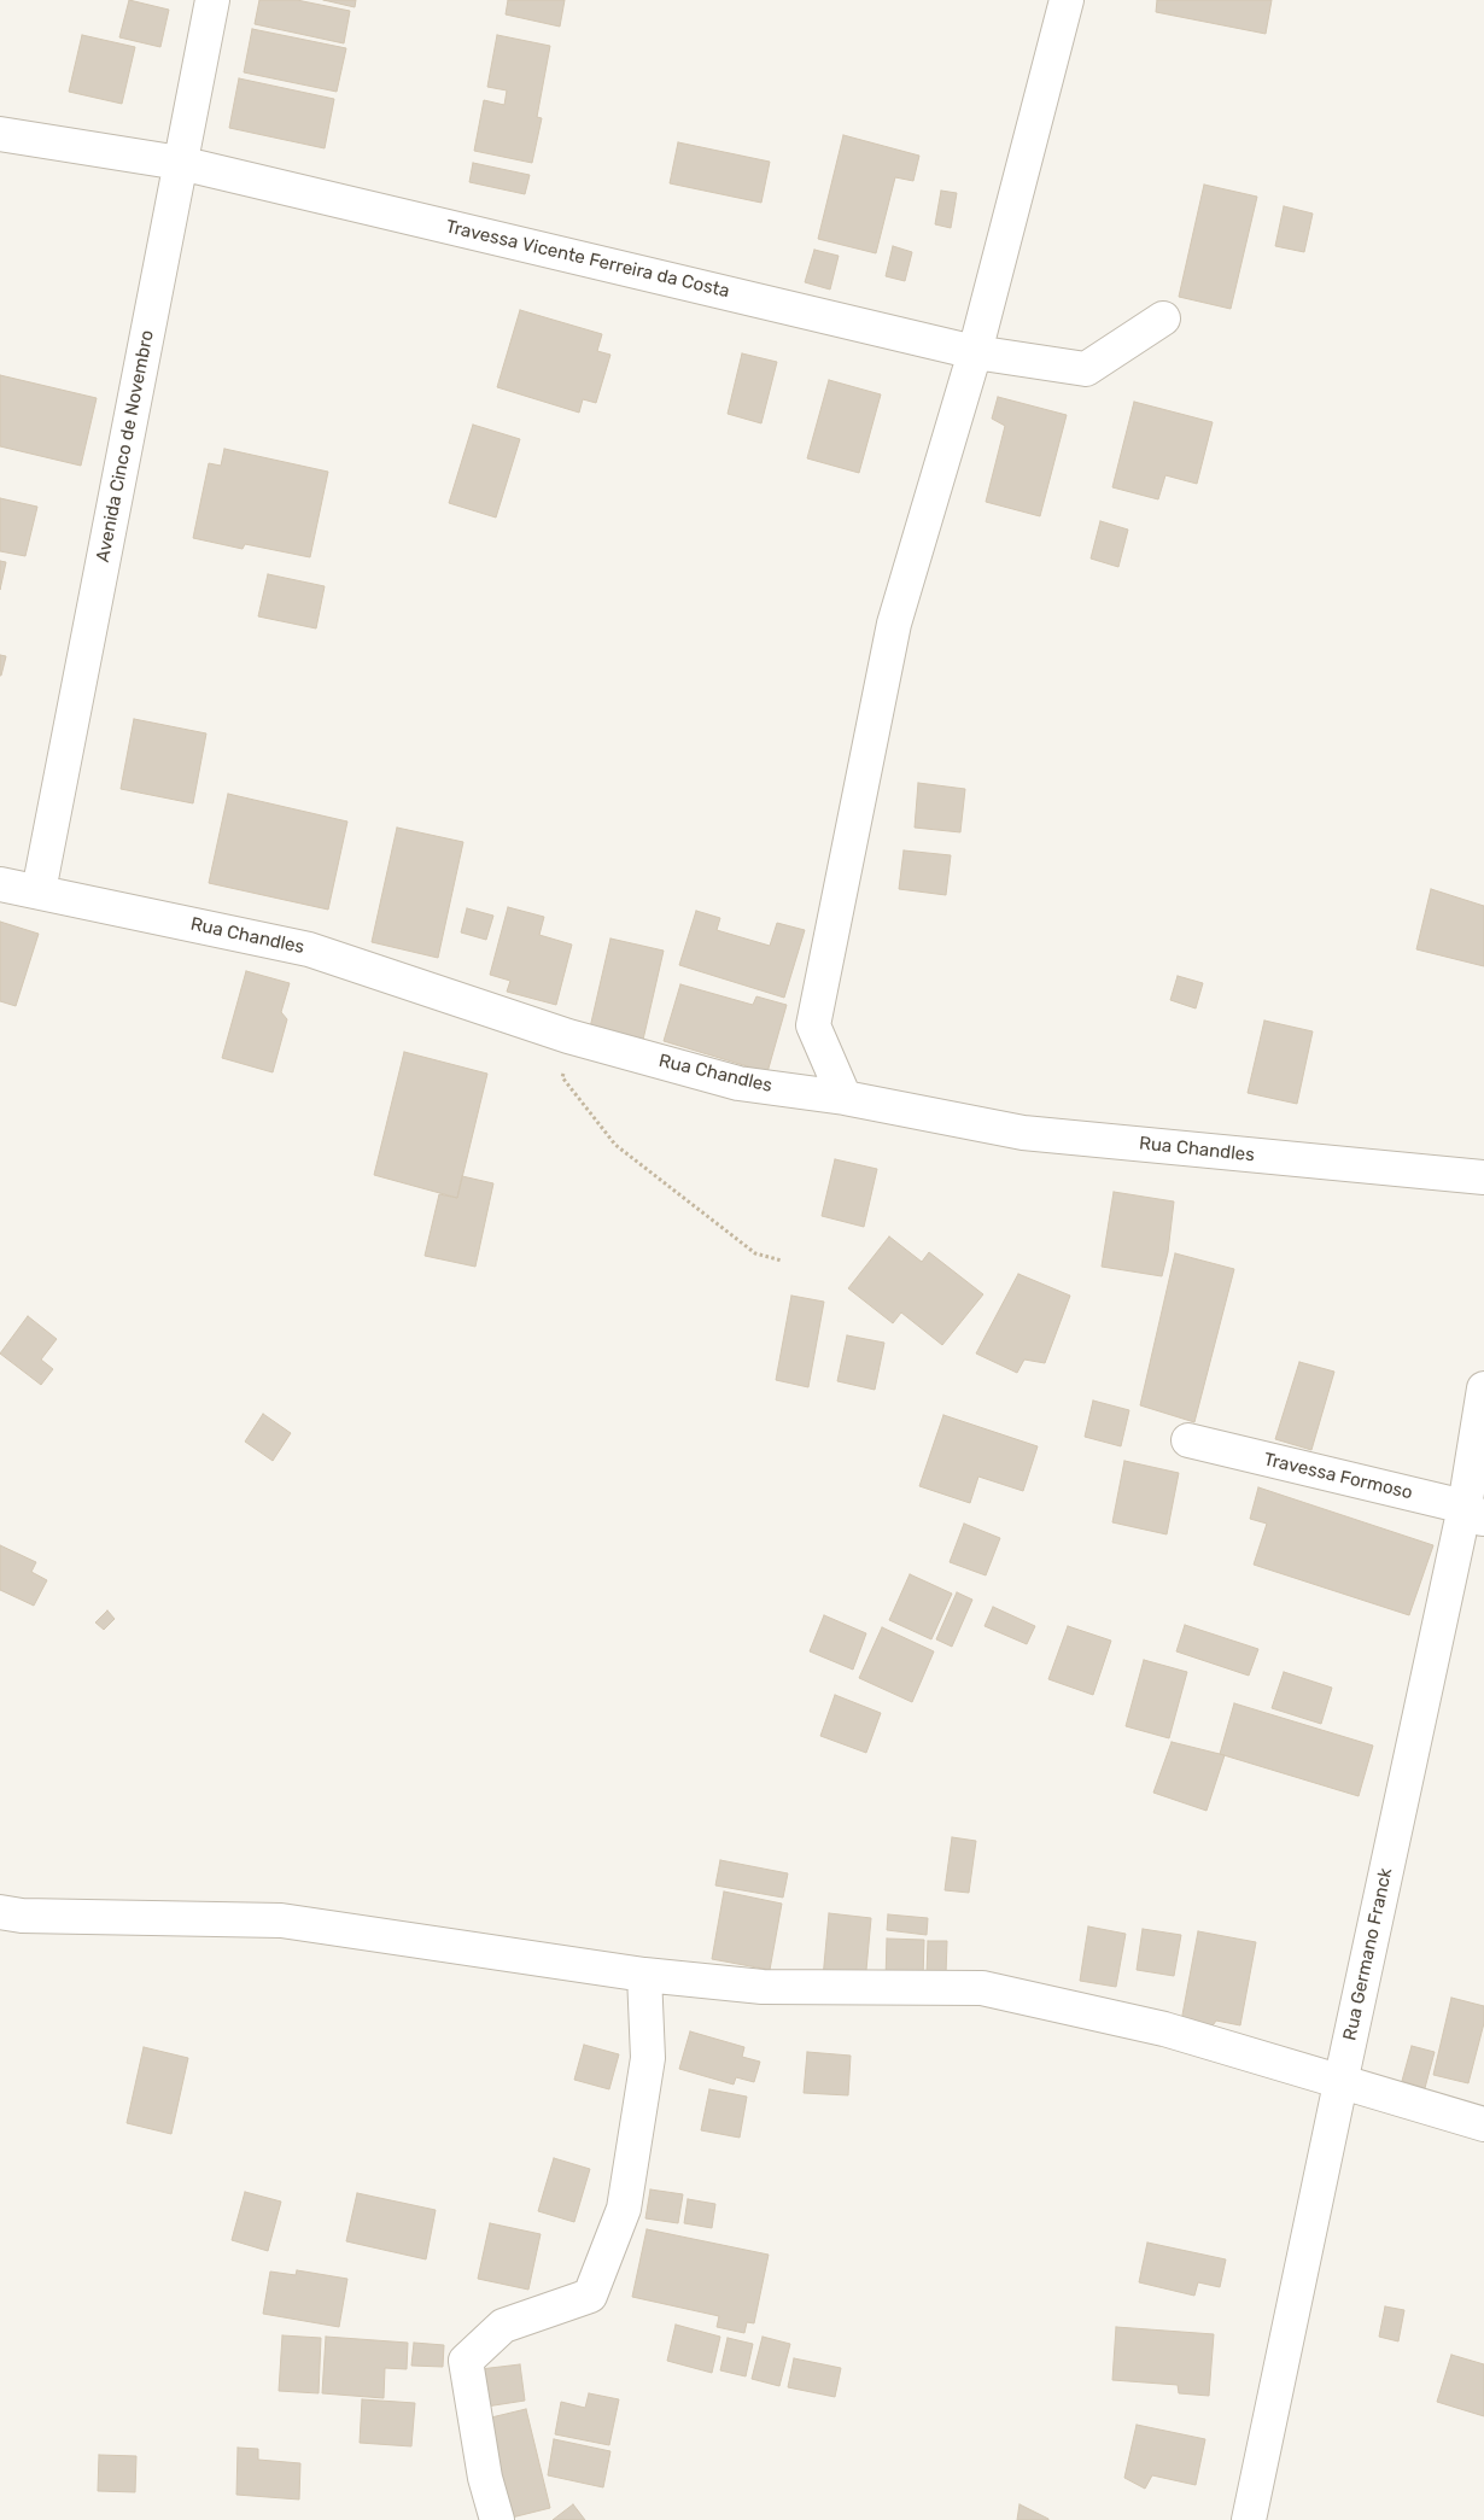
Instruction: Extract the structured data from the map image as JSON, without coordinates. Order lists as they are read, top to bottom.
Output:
{
  "streets": {
    "street": [
      "Travessa Vicente Ferreira da Costa",
      "Avenida Cinco de Novembro",
      "Rua Chandles",
      "Travessa Formoso",
      "Rua Germano Franck"
    ]
  },
  "crossings": [
    ["Travessa Vicente Ferreira da Costa", "Avenida Cinco de Novembro"],
    ["Avenida Cinco de Novembro", "Rua Chandles"],
    ["Travessa Formoso", "Rua Germano Franck"]
  ]
}
